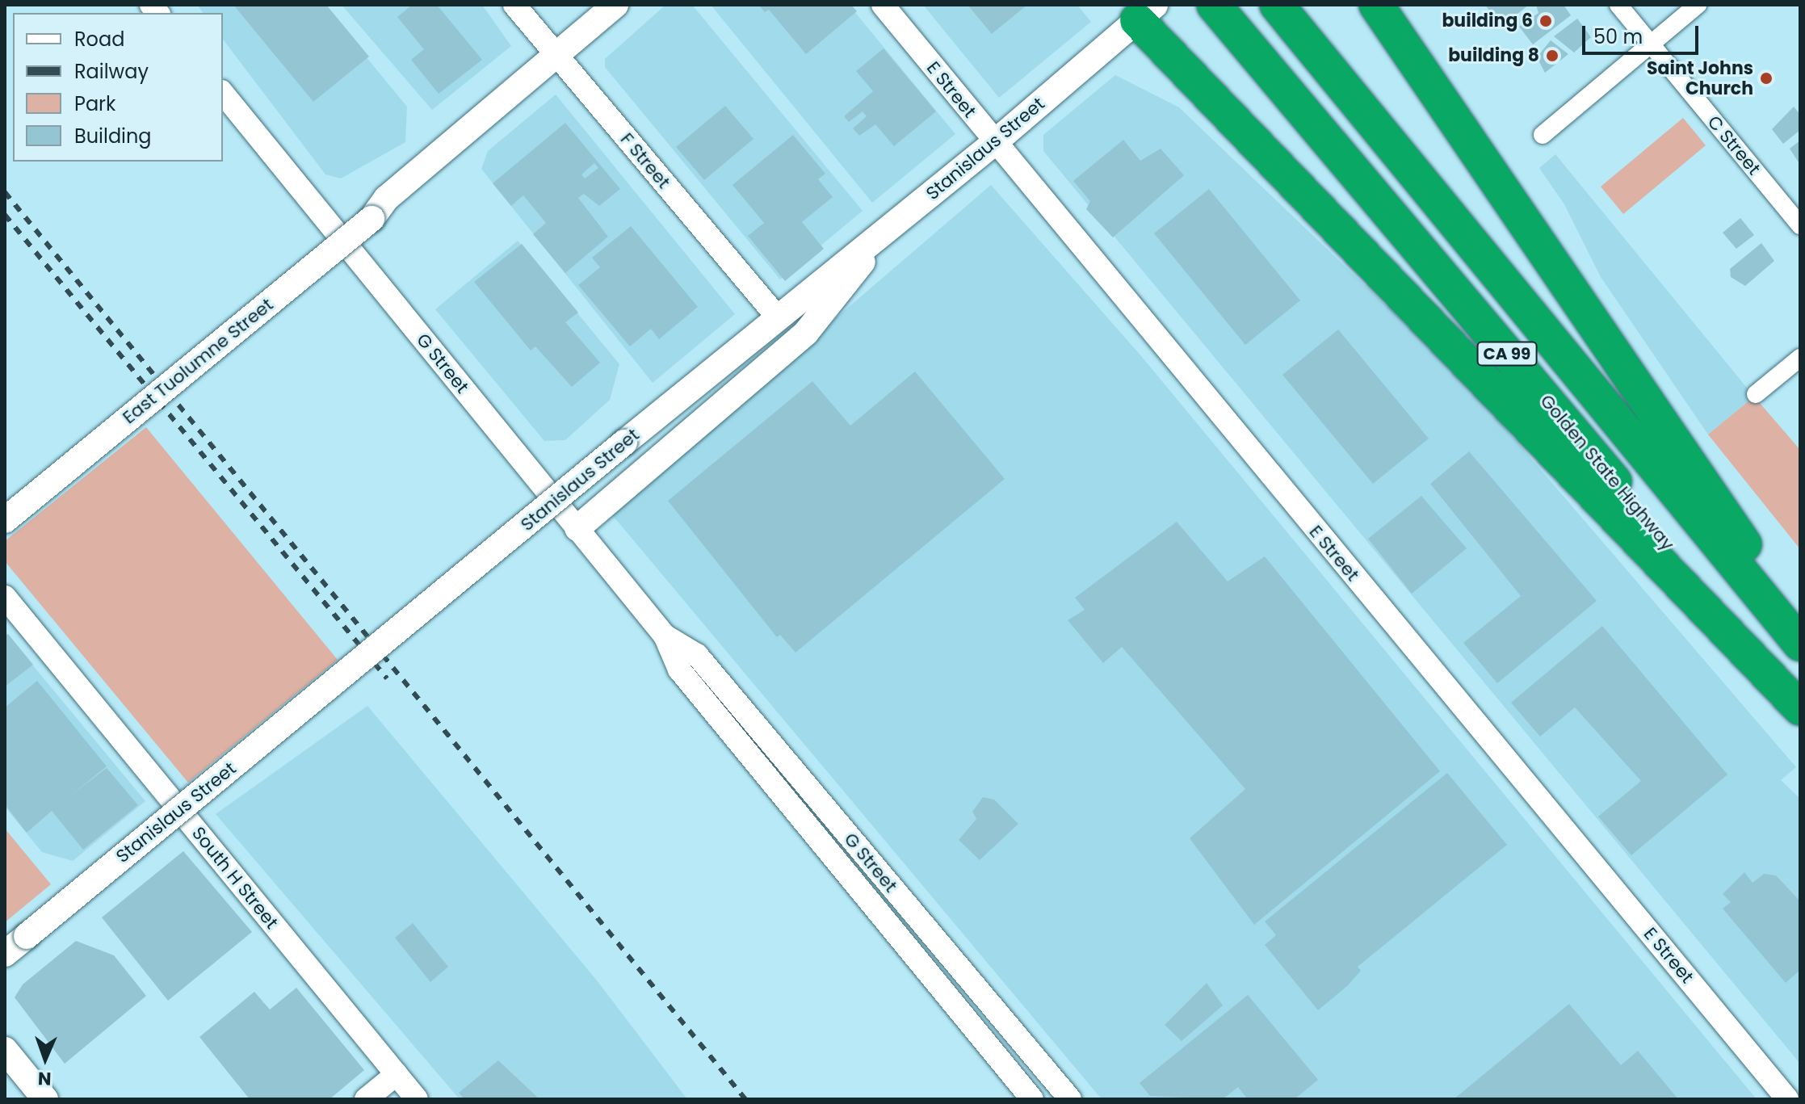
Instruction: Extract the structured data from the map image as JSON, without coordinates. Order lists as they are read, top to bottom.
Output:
{
  "streets": {
    "highway": ["CA 99", "Golden State Highway"],
    "main road": ["Stanislaus Street", "East Tuolumne Street"],
    "street": [
      "E Street",
      "C Street",
      "F Street",
      "G Street",
      "South H Street"
    ]
  },
  "crossings": [
    ["E Street", "Stanislaus Street"],
    ["Stanislaus Street", "F Street"],
    ["F Street", "East Tuolumne Street"]
  ],
  "places": ["building 6", "building 8", "Saint Johns Church"],
  "legend": [
    "Road",
    "Railway",
    "Park",
    "Building"
  ],
  "scale_bar": "50 m",
  "north": "bottom"
}
